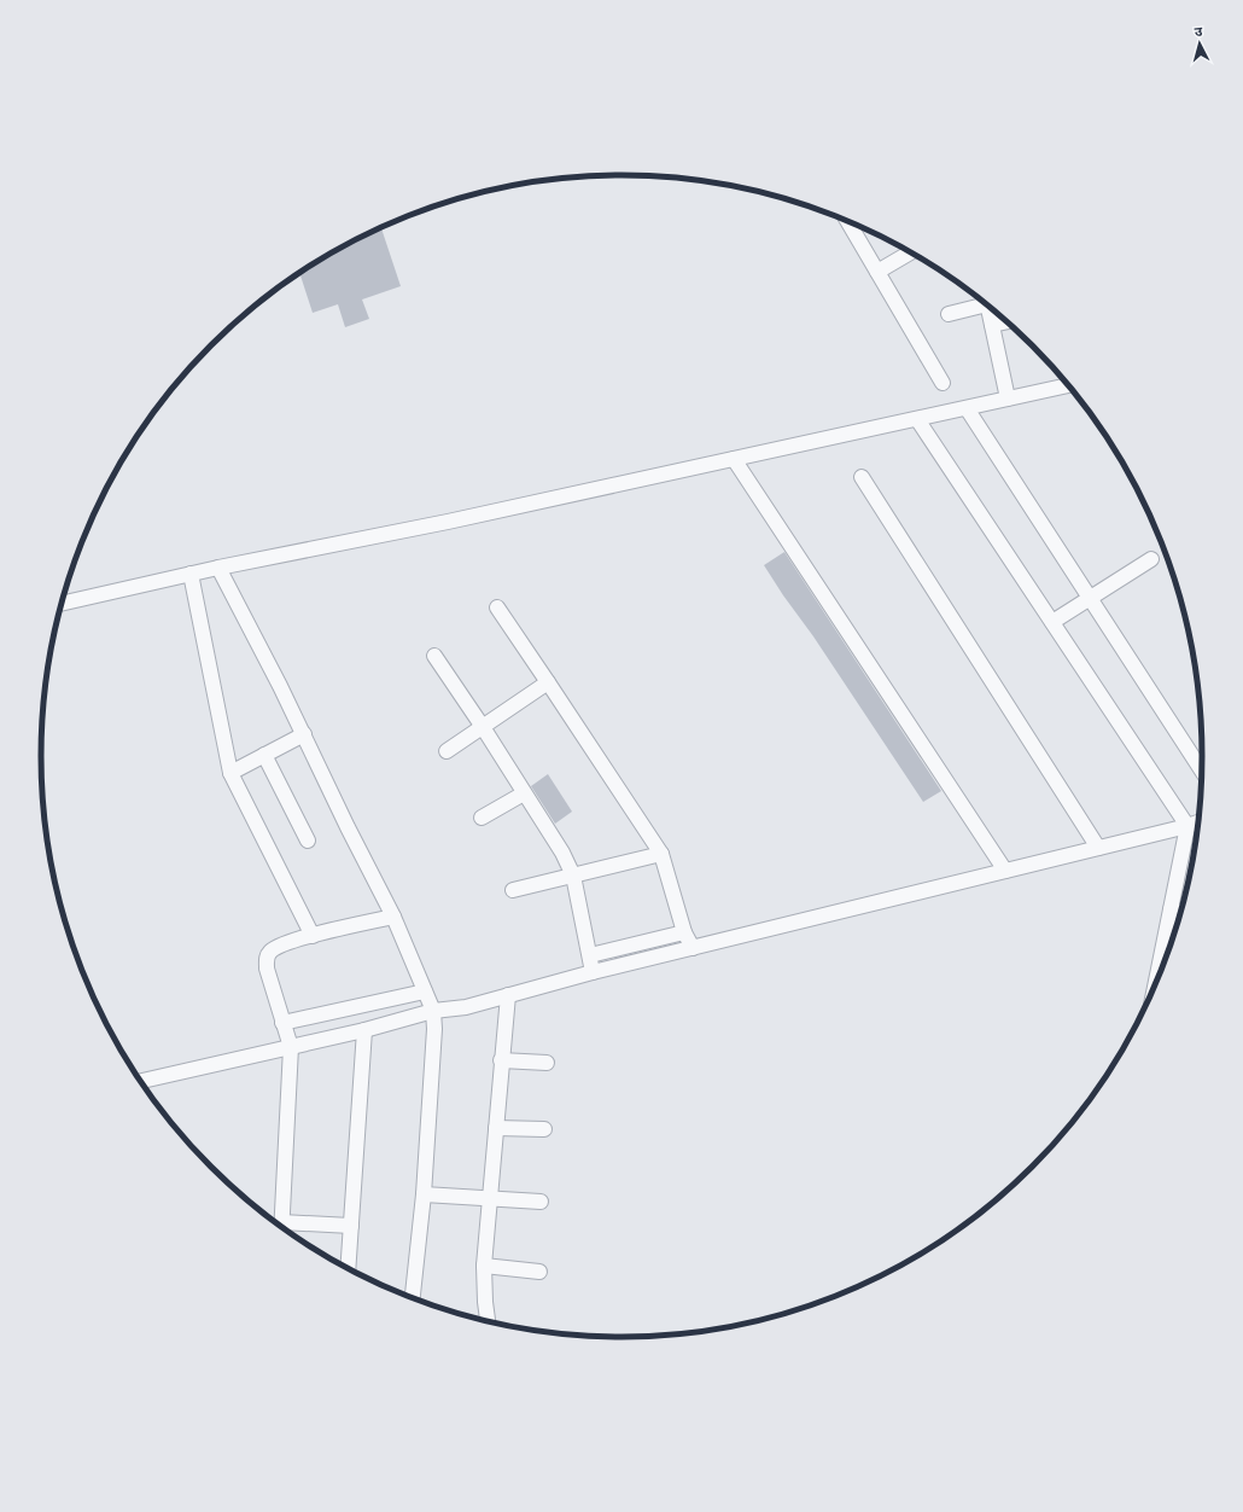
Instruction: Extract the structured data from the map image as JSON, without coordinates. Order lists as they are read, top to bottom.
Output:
{
  "north": "top"
}
